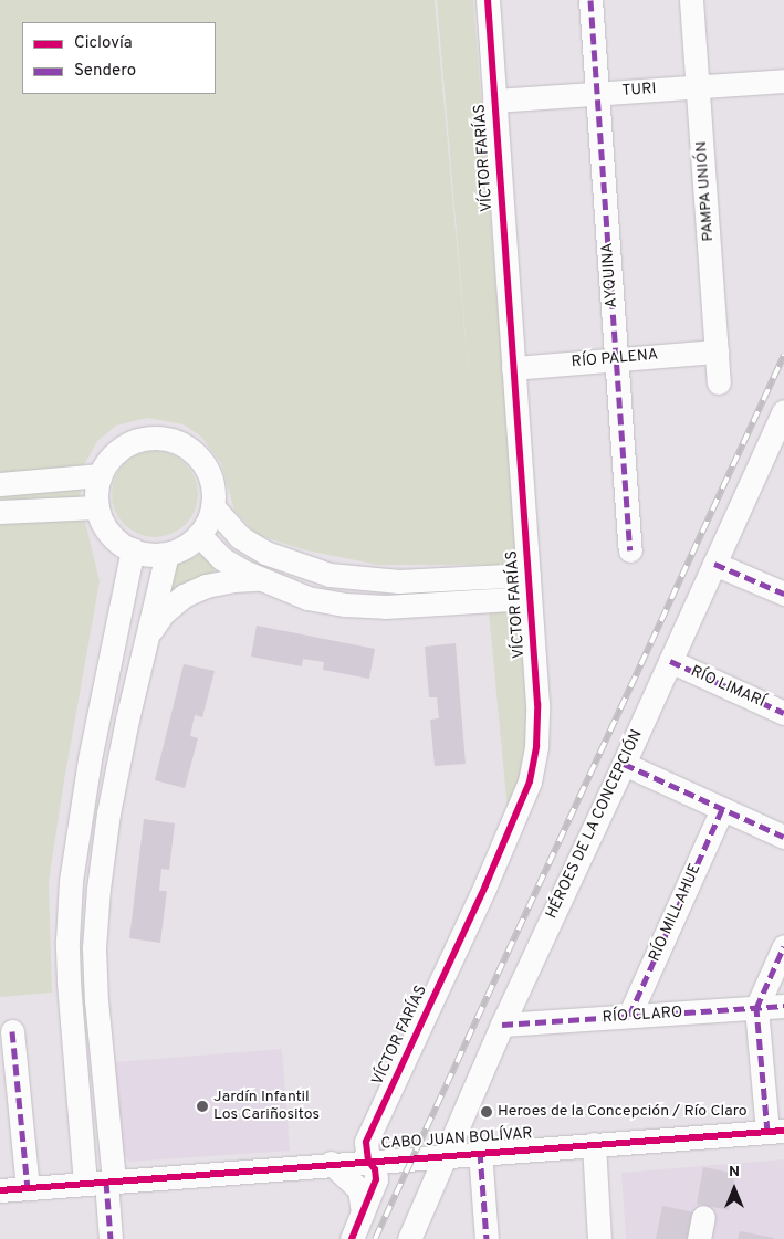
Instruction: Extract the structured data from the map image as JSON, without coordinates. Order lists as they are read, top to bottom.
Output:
{
  "streets": {
    "street": [
      "TURI",
      "VÍCTOR FARÍAS",
      "PAMPA UNIÓN",
      "AYQUINA",
      "RÍO PALENA",
      "RÍO LIMARÍ",
      "HÉROES DE LA CONCEPCIÓN",
      "RÍO MILLAHUE",
      "RÍO CLARO",
      "CABO JUAN BOLÍVAR"
    ]
  },
  "crossings": [
    ["TURI", "VÍCTOR FARÍAS"],
    ["TURI", "PAMPA UNIÓN"],
    ["TURI", "AYQUINA"],
    ["VÍCTOR FARÍAS", "RÍO PALENA"],
    ["VÍCTOR FARÍAS", "CABO JUAN BOLÍVAR"],
    ["PAMPA UNIÓN", "RÍO PALENA"],
    ["AYQUINA", "RÍO PALENA"],
    ["RÍO LIMARÍ", "HÉROES DE LA CONCEPCIÓN"],
    ["HÉROES DE LA CONCEPCIÓN", "RÍO CLARO"],
    ["HÉROES DE LA CONCEPCIÓN", "CABO JUAN BOLÍVAR"],
    ["RÍO MILLAHUE", "RÍO CLARO"]
  ],
  "places": ["Jardín Infantil Los Cariñositos", "Heroes de la Concepción / Río Claro"],
  "legend": ["Ciclovía", "Sendero"],
  "north": "top"
}
